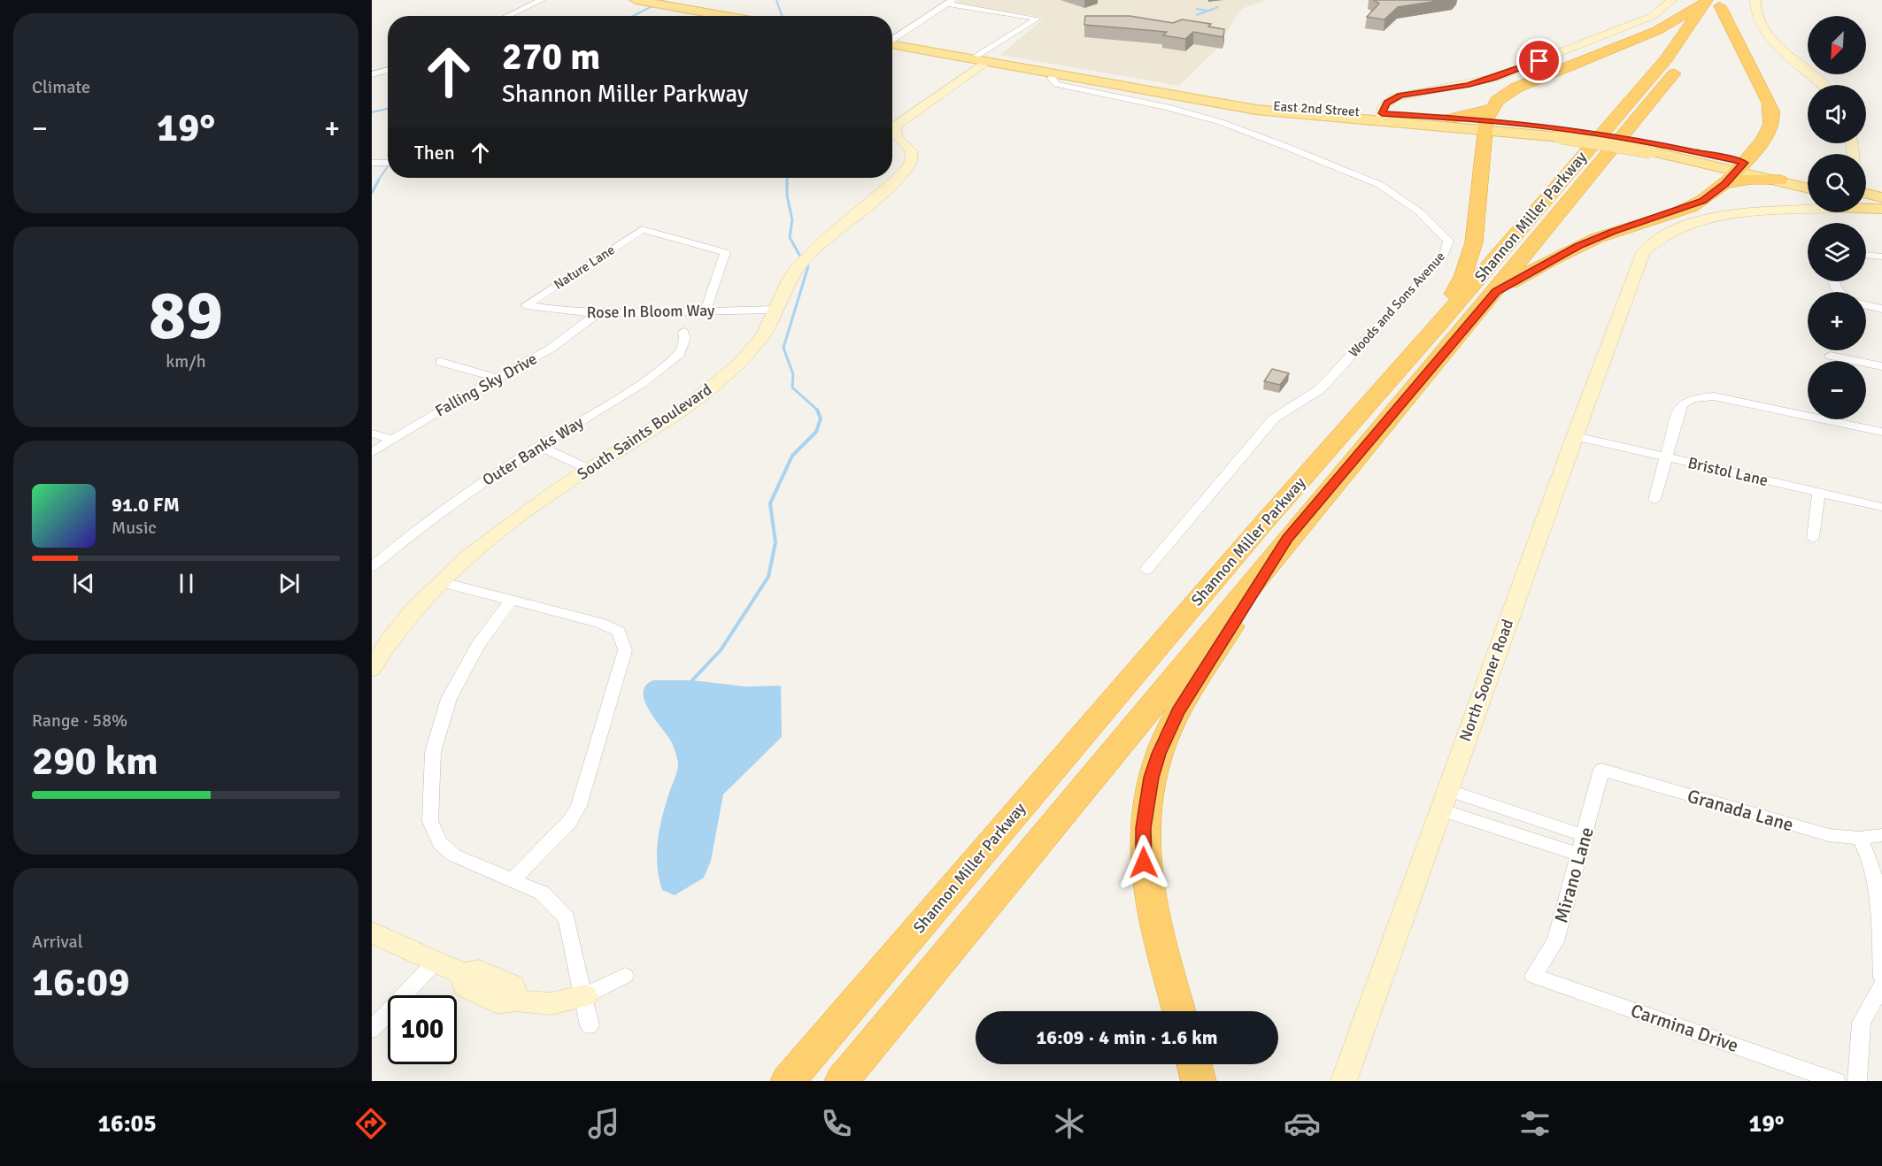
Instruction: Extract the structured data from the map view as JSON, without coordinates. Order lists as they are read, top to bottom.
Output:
{
  "streets": {
    "highway": ["Shannon Miller Parkway"],
    "main road": ["East 2nd Street"],
    "street": [
      "Nature Lane",
      "Woods and Sons Avenue",
      "Rose In Bloom Way",
      "Falling Sky Drive",
      "South Saints Boulevard",
      "Outer Banks Way",
      "Bristol Lane",
      "North Sooner Road",
      "Granada Lane",
      "Mirano Lane",
      "Carmina Drive"
    ]
  },
  "crossings": [
    ["East 2nd Street", "Woods and Sons Avenue"],
    ["East 2nd Street", "South Saints Boulevard"],
    ["Nature Lane", "Rose In Bloom Way"],
    ["Rose In Bloom Way", "Falling Sky Drive"],
    ["Rose In Bloom Way", "South Saints Boulevard"],
    ["Bristol Lane", "North Sooner Road"],
    ["Granada Lane", "Mirano Lane"],
    ["Mirano Lane", "Carmina Drive"]
  ],
  "north": "bottom left",
  "page": {
    "tile": [
      "Climate",
      ["89", "km/h"],
      ["Range · 58%", "290 km"],
      ["Arrival", "16:09"]
    ],
    "map_buttons": ["+", "−"],
    "turn": ["270 m", "Shannon Miller Parkway"],
    "heat": ["−", "19°", "+"],
    "then": "Then",
    "song": ["91.0 FM", "Music"],
    "limit": "100",
    "trip": "16:09 · 4 min · 1.6 km",
    "tabs": ["16:05", "19°"]
  }
}
